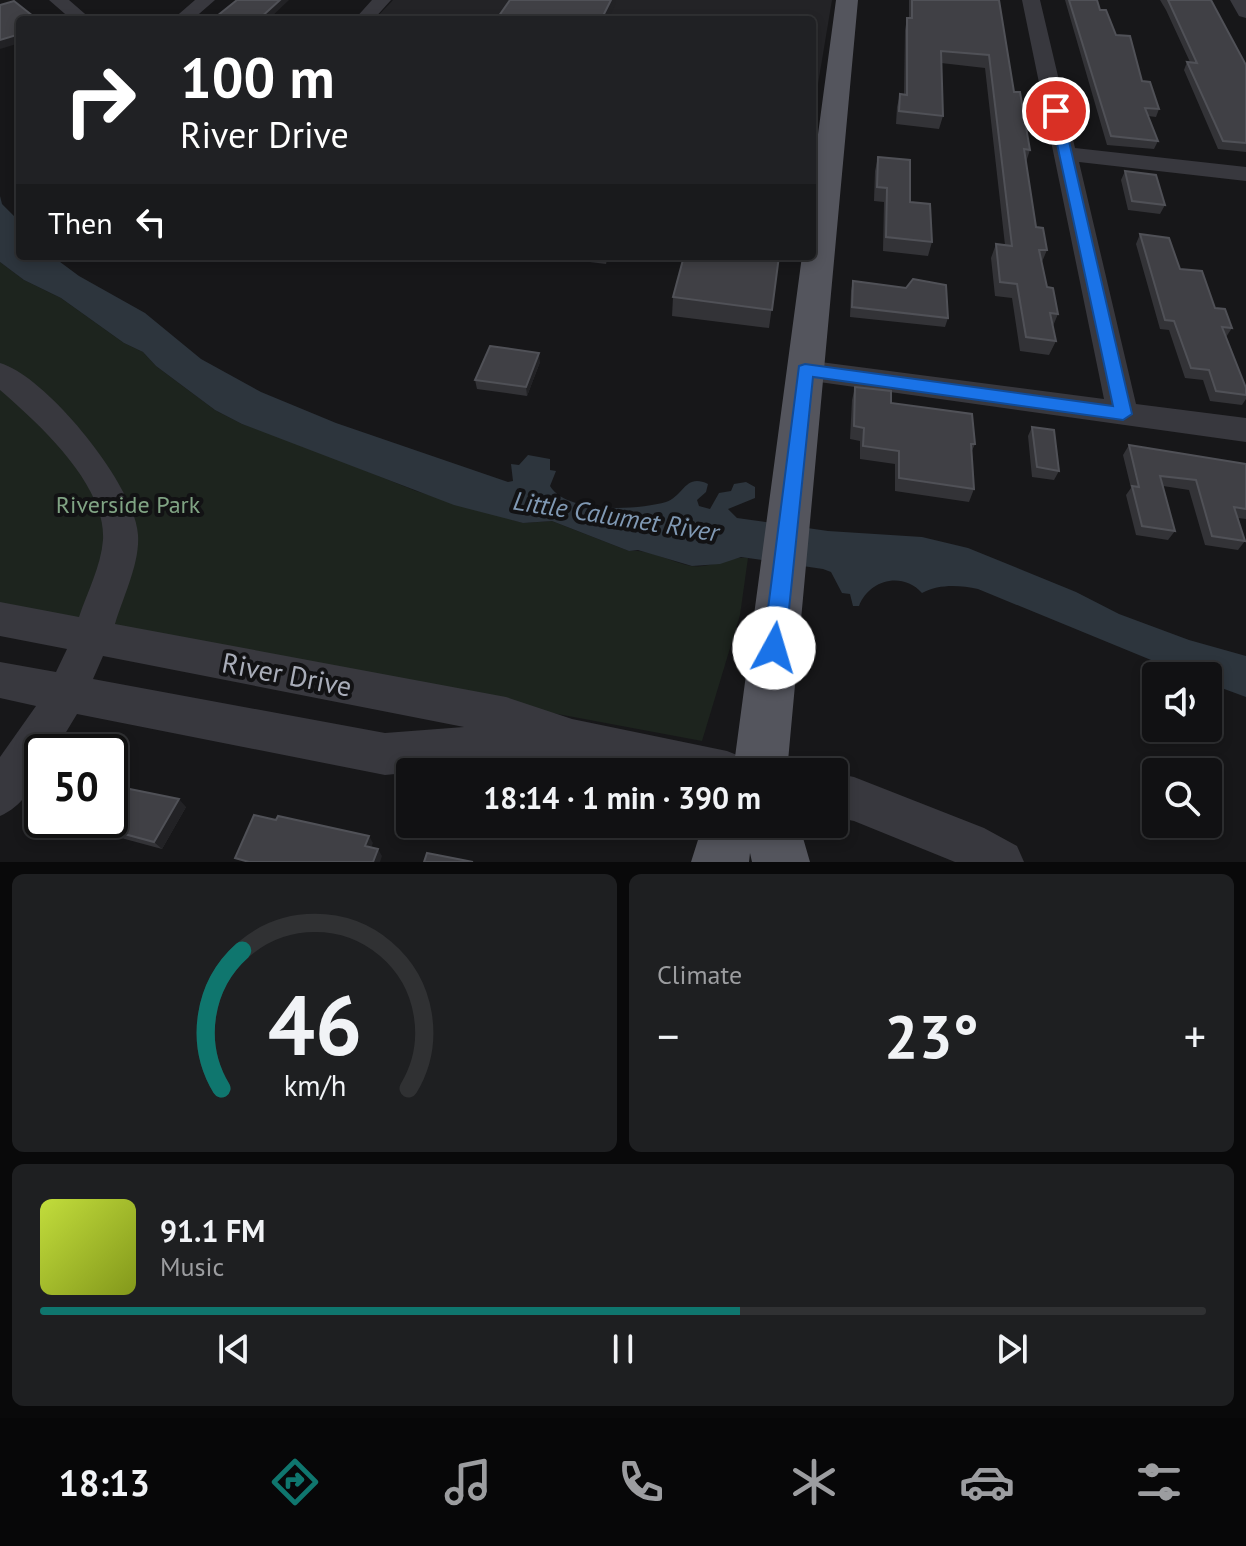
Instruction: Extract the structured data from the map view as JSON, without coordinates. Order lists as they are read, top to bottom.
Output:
{
  "streets": {
    "street": ["River Drive"]
  },
  "water": ["Little Calumet River"],
  "parks": ["Riverside Park"],
  "page": {
    "turn": ["100 m", "River Drive"],
    "then": "Then",
    "limit": "50",
    "trip": "18:14 · 1 min · 390 m",
    "tile": "Climate",
    "heat": ["−", "23°", "+"],
    "song": ["91.1 FM", "Music"],
    "tabs": "18:13",
    "gauge": ["46", "km/h"]
  }
}
